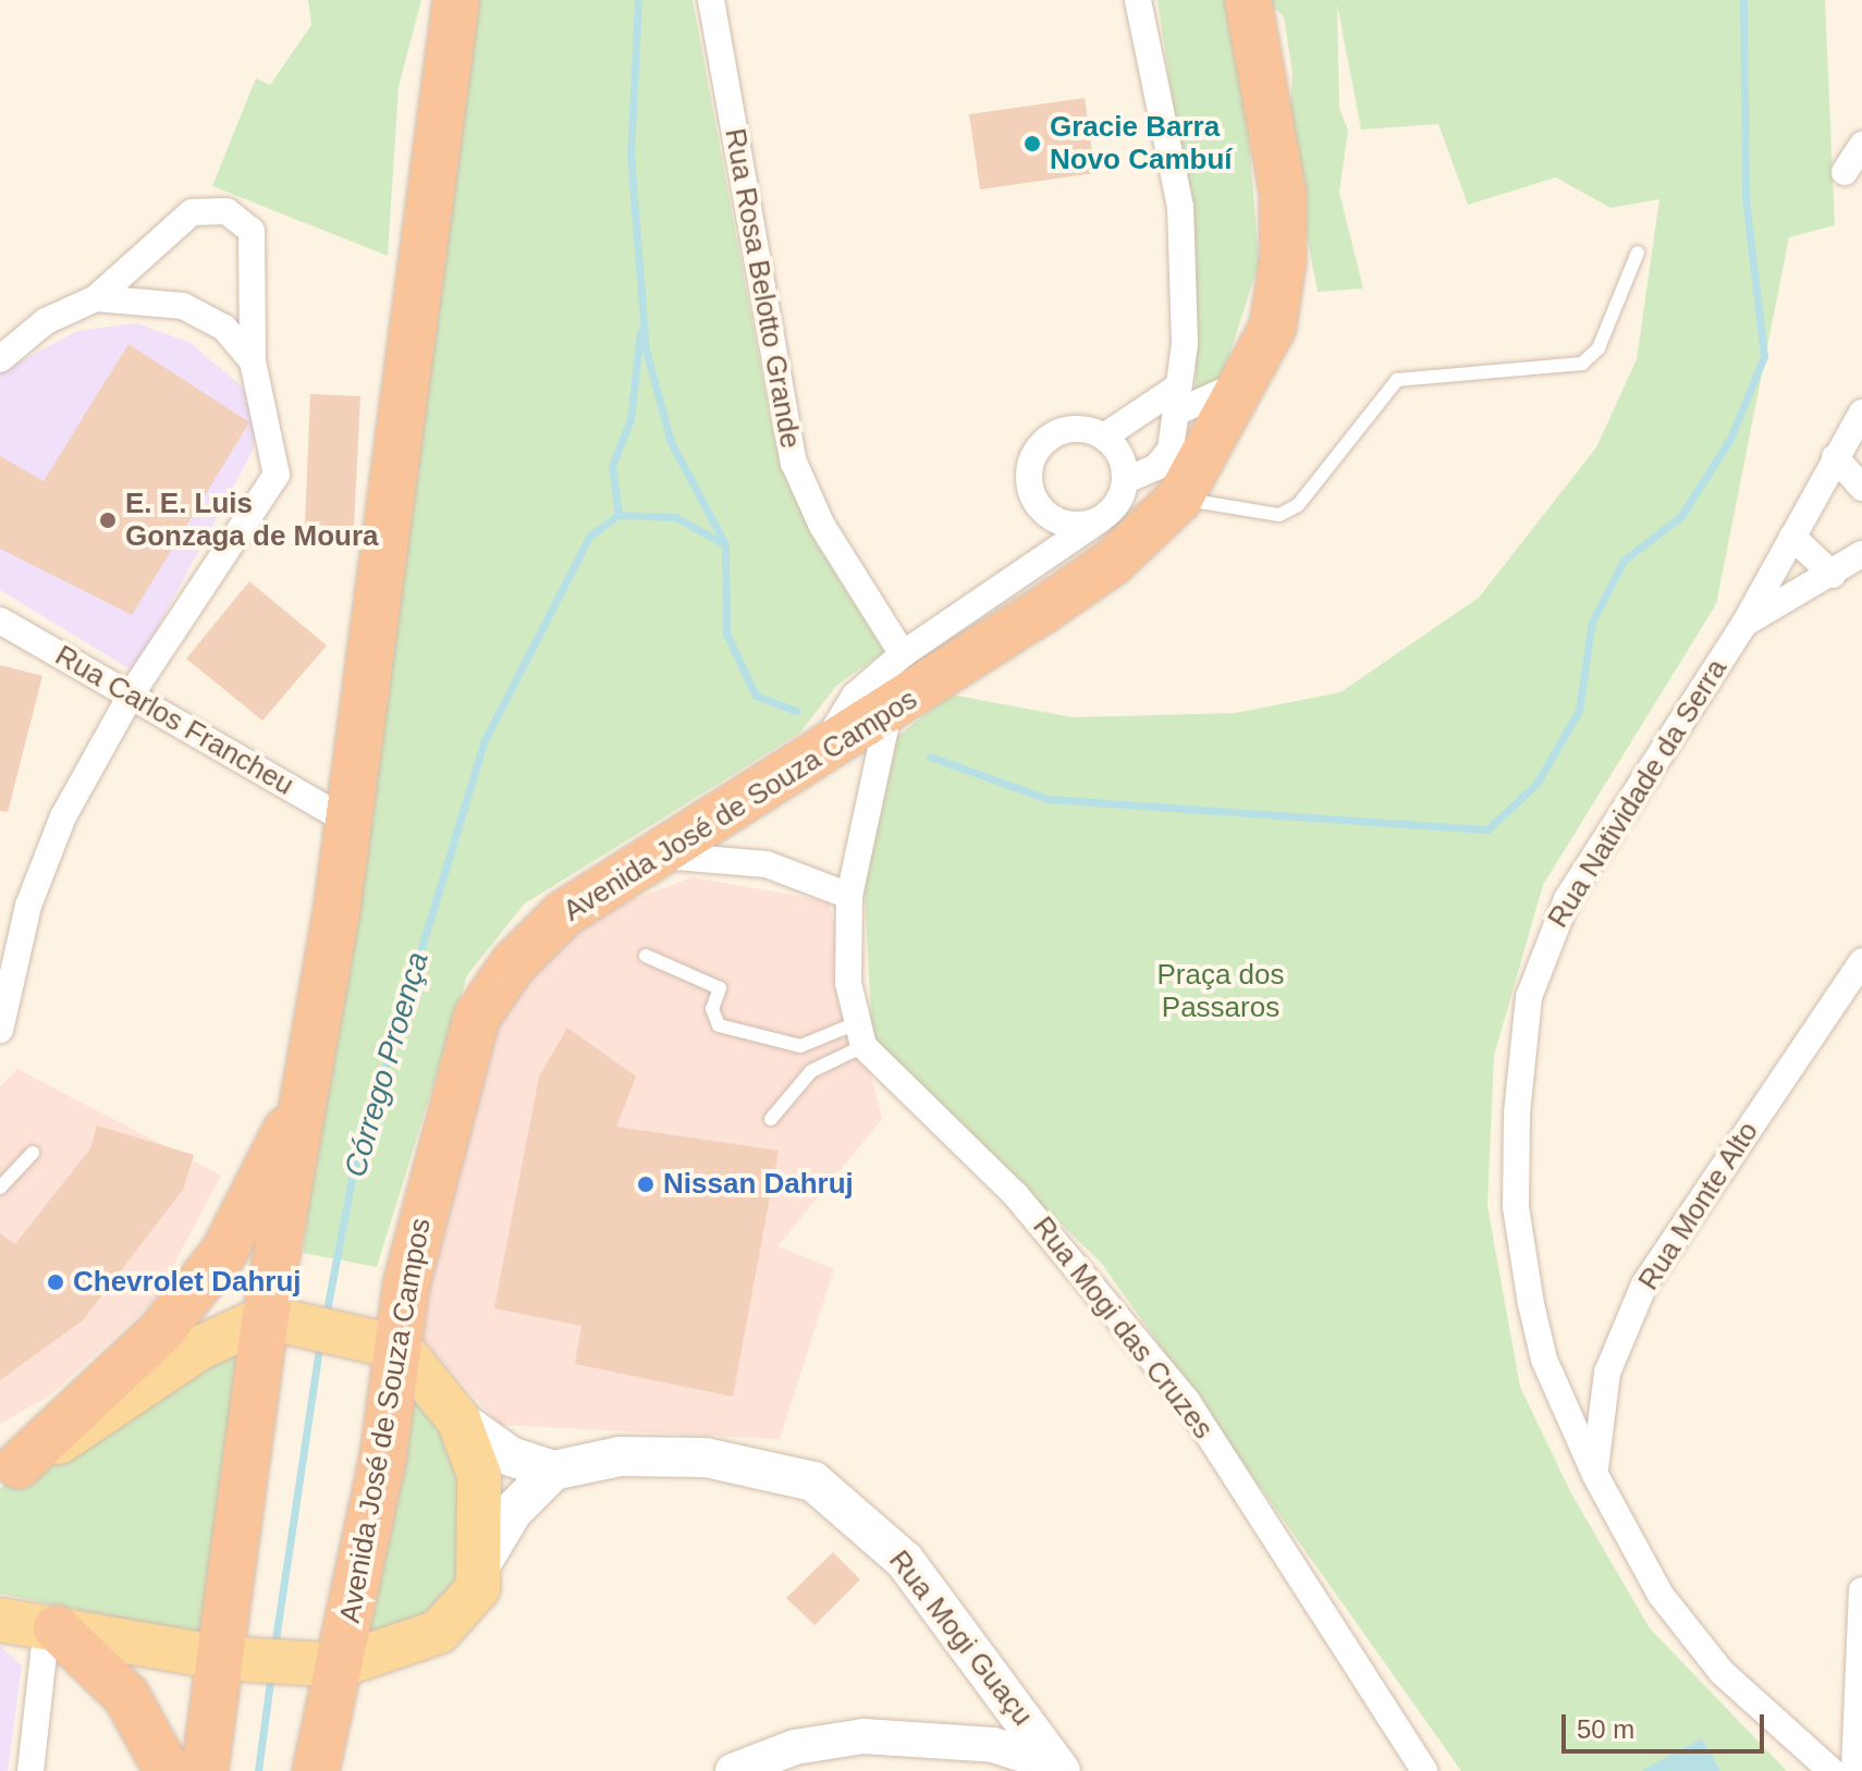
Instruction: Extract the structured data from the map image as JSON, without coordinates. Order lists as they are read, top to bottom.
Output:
{
  "streets": {
    "highway": ["Avenida José de Souza Campos"],
    "main road": ["Rua Mogi Guaçu"],
    "street": [
      "Rua Rosa Belotto Grande",
      "Rua Carlos Francheu",
      "Rua Natividade da Serra",
      "Rua Monte Alto",
      "Rua Mogi das Cruzes"
    ]
  },
  "crossings": [
    ["Rua Natividade da Serra", "Rua Monte Alto"]
  ],
  "water": ["Córrego Proença"],
  "parks": ["Praça dos Passaros"],
  "places": [
    "Gracie Barra Novo Cambuí",
    "E. E. Luis Gonzaga de Moura",
    "Nissan Dahruj",
    "Chevrolet Dahruj"
  ],
  "scale_bar": "50 m"
}
